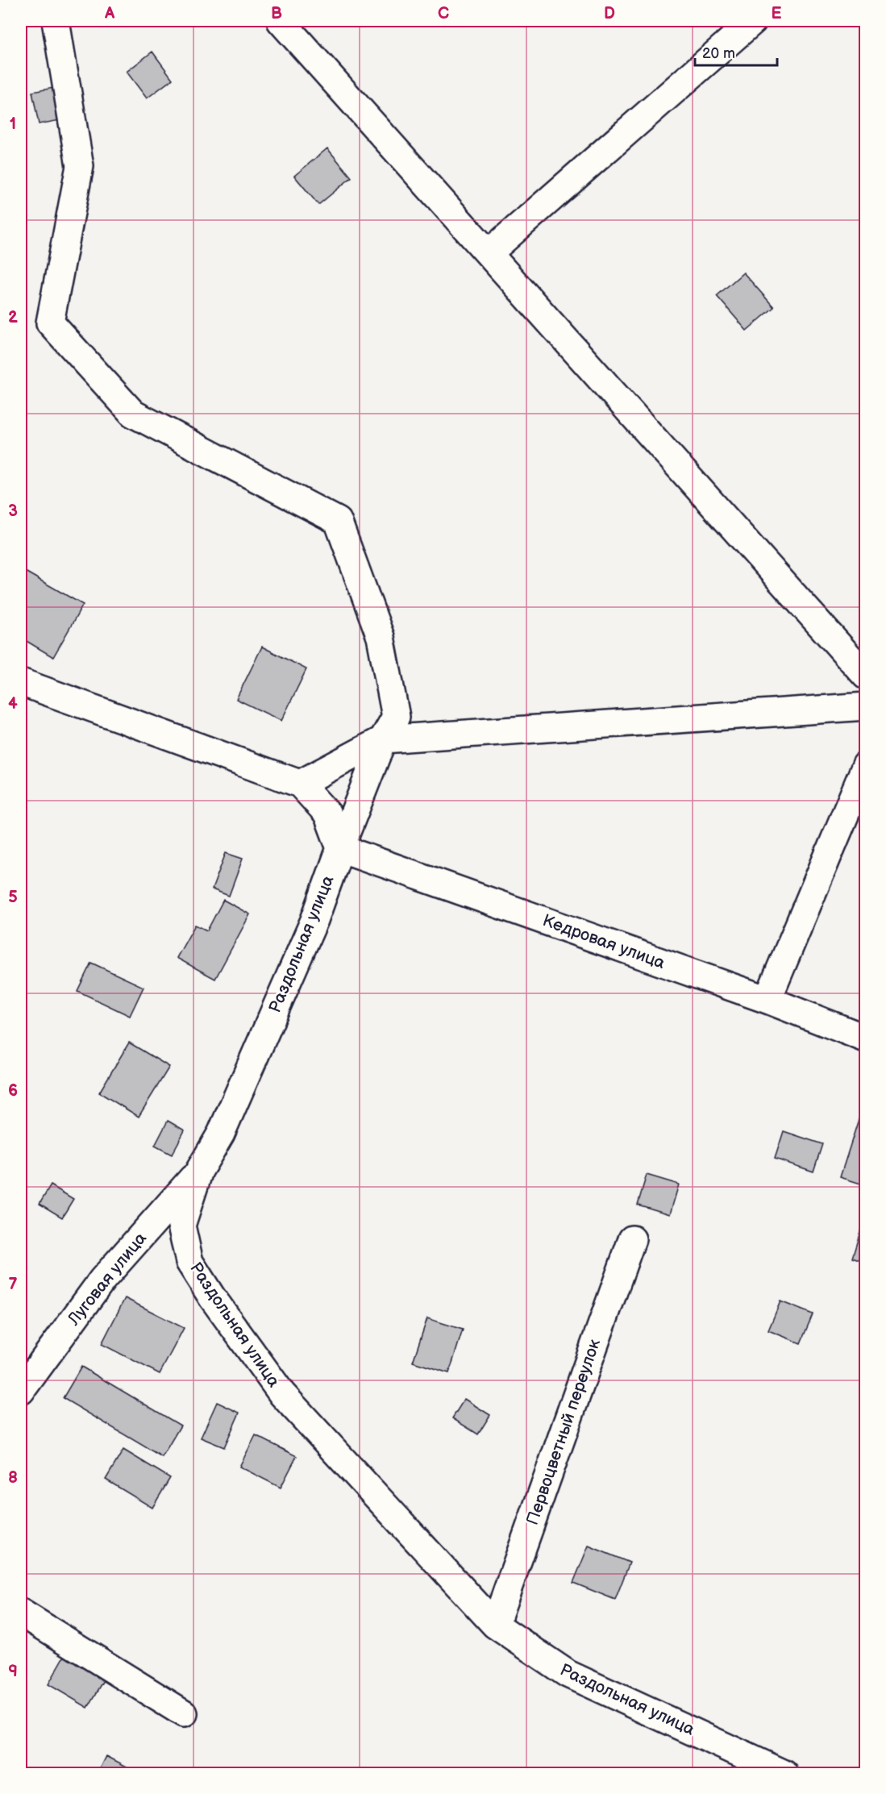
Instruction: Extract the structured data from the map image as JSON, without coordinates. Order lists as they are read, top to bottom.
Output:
{
  "streets": {
    "street": [
      "Кедровая улица",
      "Раздольная улица",
      "Луговая улица",
      "Первоцветный переулок"
    ]
  },
  "crossings": [
    ["Кедровая улица", "Раздольная улица"],
    ["Раздольная улица", "Луговая улица"],
    ["Раздольная улица", "Первоцветный переулок"]
  ],
  "scale_bar": "20 m",
  "grid": {
    "columns": [
      "A",
      "B",
      "C",
      "D",
      "E"
    ],
    "rows": [
      "1",
      "2",
      "3",
      "4",
      "5",
      "6",
      "7",
      "8",
      "9"
    ]
  }
}
